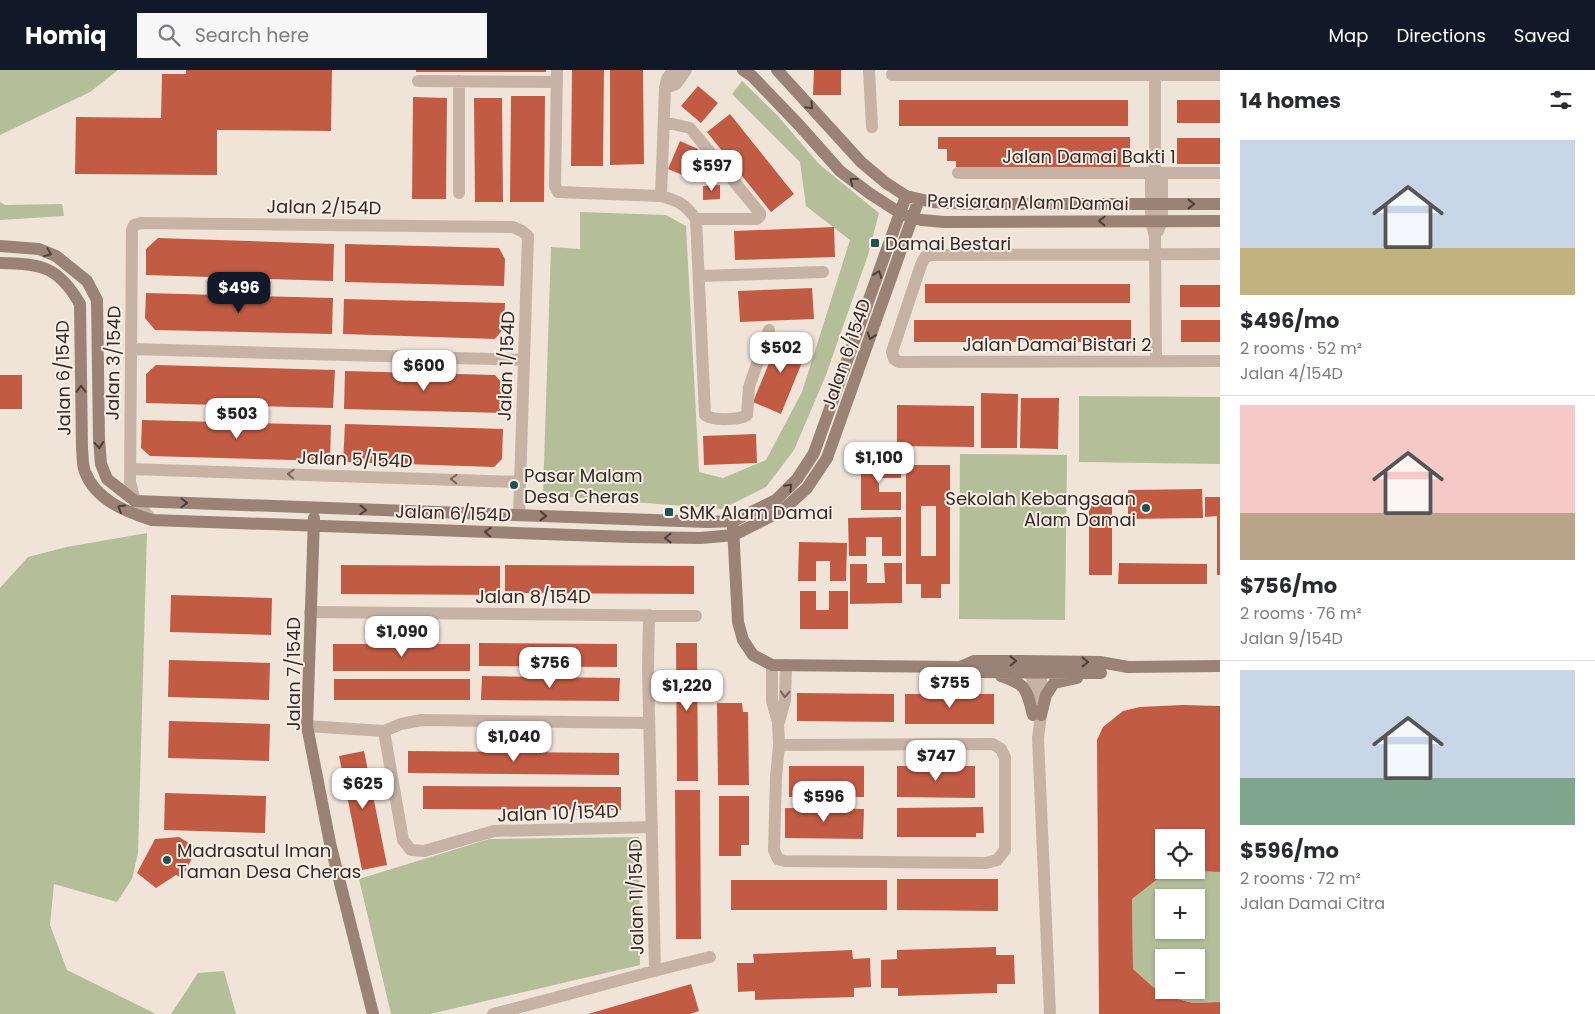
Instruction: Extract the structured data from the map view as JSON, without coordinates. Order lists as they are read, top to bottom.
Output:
{
  "streets": {
    "street": [
      "Jalan Damai Bakti 1",
      "Persiaran Alam Damai",
      "Jalan 2/154D",
      "Jalan Damai Bistari 2",
      "Jalan 6/154D",
      "Jalan 3/154D",
      "Jalan 1/154D",
      "Jalan 5/154D",
      "Jalan 8/154D",
      "Jalan 7/154D",
      "Jalan 10/154D",
      "Jalan 11/154D"
    ]
  },
  "crossings": [
    ["Persiaran Alam Damai", "Jalan 6/154D"],
    ["Jalan 2/154D", "Jalan 3/154D"],
    ["Jalan 2/154D", "Jalan 1/154D"],
    ["Jalan 6/154D", "Jalan 3/154D"],
    ["Jalan 6/154D", "Jalan 1/154D"],
    ["Jalan 6/154D", "Jalan 7/154D"],
    ["Jalan 3/154D", "Jalan 5/154D"],
    ["Jalan 1/154D", "Jalan 5/154D"],
    ["Jalan 8/154D", "Jalan 7/154D"],
    ["Jalan 8/154D", "Jalan 11/154D"],
    ["Jalan 10/154D", "Jalan 11/154D"]
  ],
  "one_way": ["Jalan 5/154D"],
  "places": {
    "transit": ["Damai Bestari", "SMK Alam Damai"],
    "other": ["Pasar Malam Desa Cheras", "Sekolah Kebangsaan Alam Damai", "Madrasatul Iman Taman Desa Cheras"]
  },
  "page": {
    "header": "Homiq",
    "search": "Search here",
    "nav": ["Map", "Directions", "Saved"],
    "heading": "14 homes",
    "list": [
      {
        "name": "$496/mo",
        "note": "2 rooms · 52 m² · Jalan 4/154D"
      },
      {
        "name": "$756/mo",
        "note": "2 rooms · 76 m² · Jalan 9/154D"
      },
      {
        "name": "$596/mo",
        "note": "2 rooms · 72 m² · Jalan Damai Citra"
      }
    ],
    "price": [
      "$597",
      "$496",
      "$502",
      "$600",
      "$503",
      "$1,100",
      "$1,090",
      "$756",
      "$755",
      "$1,220",
      "$1,040",
      "$747",
      "$625",
      "$596"
    ],
    "map_buttons": ["+", "−"]
  }
}
